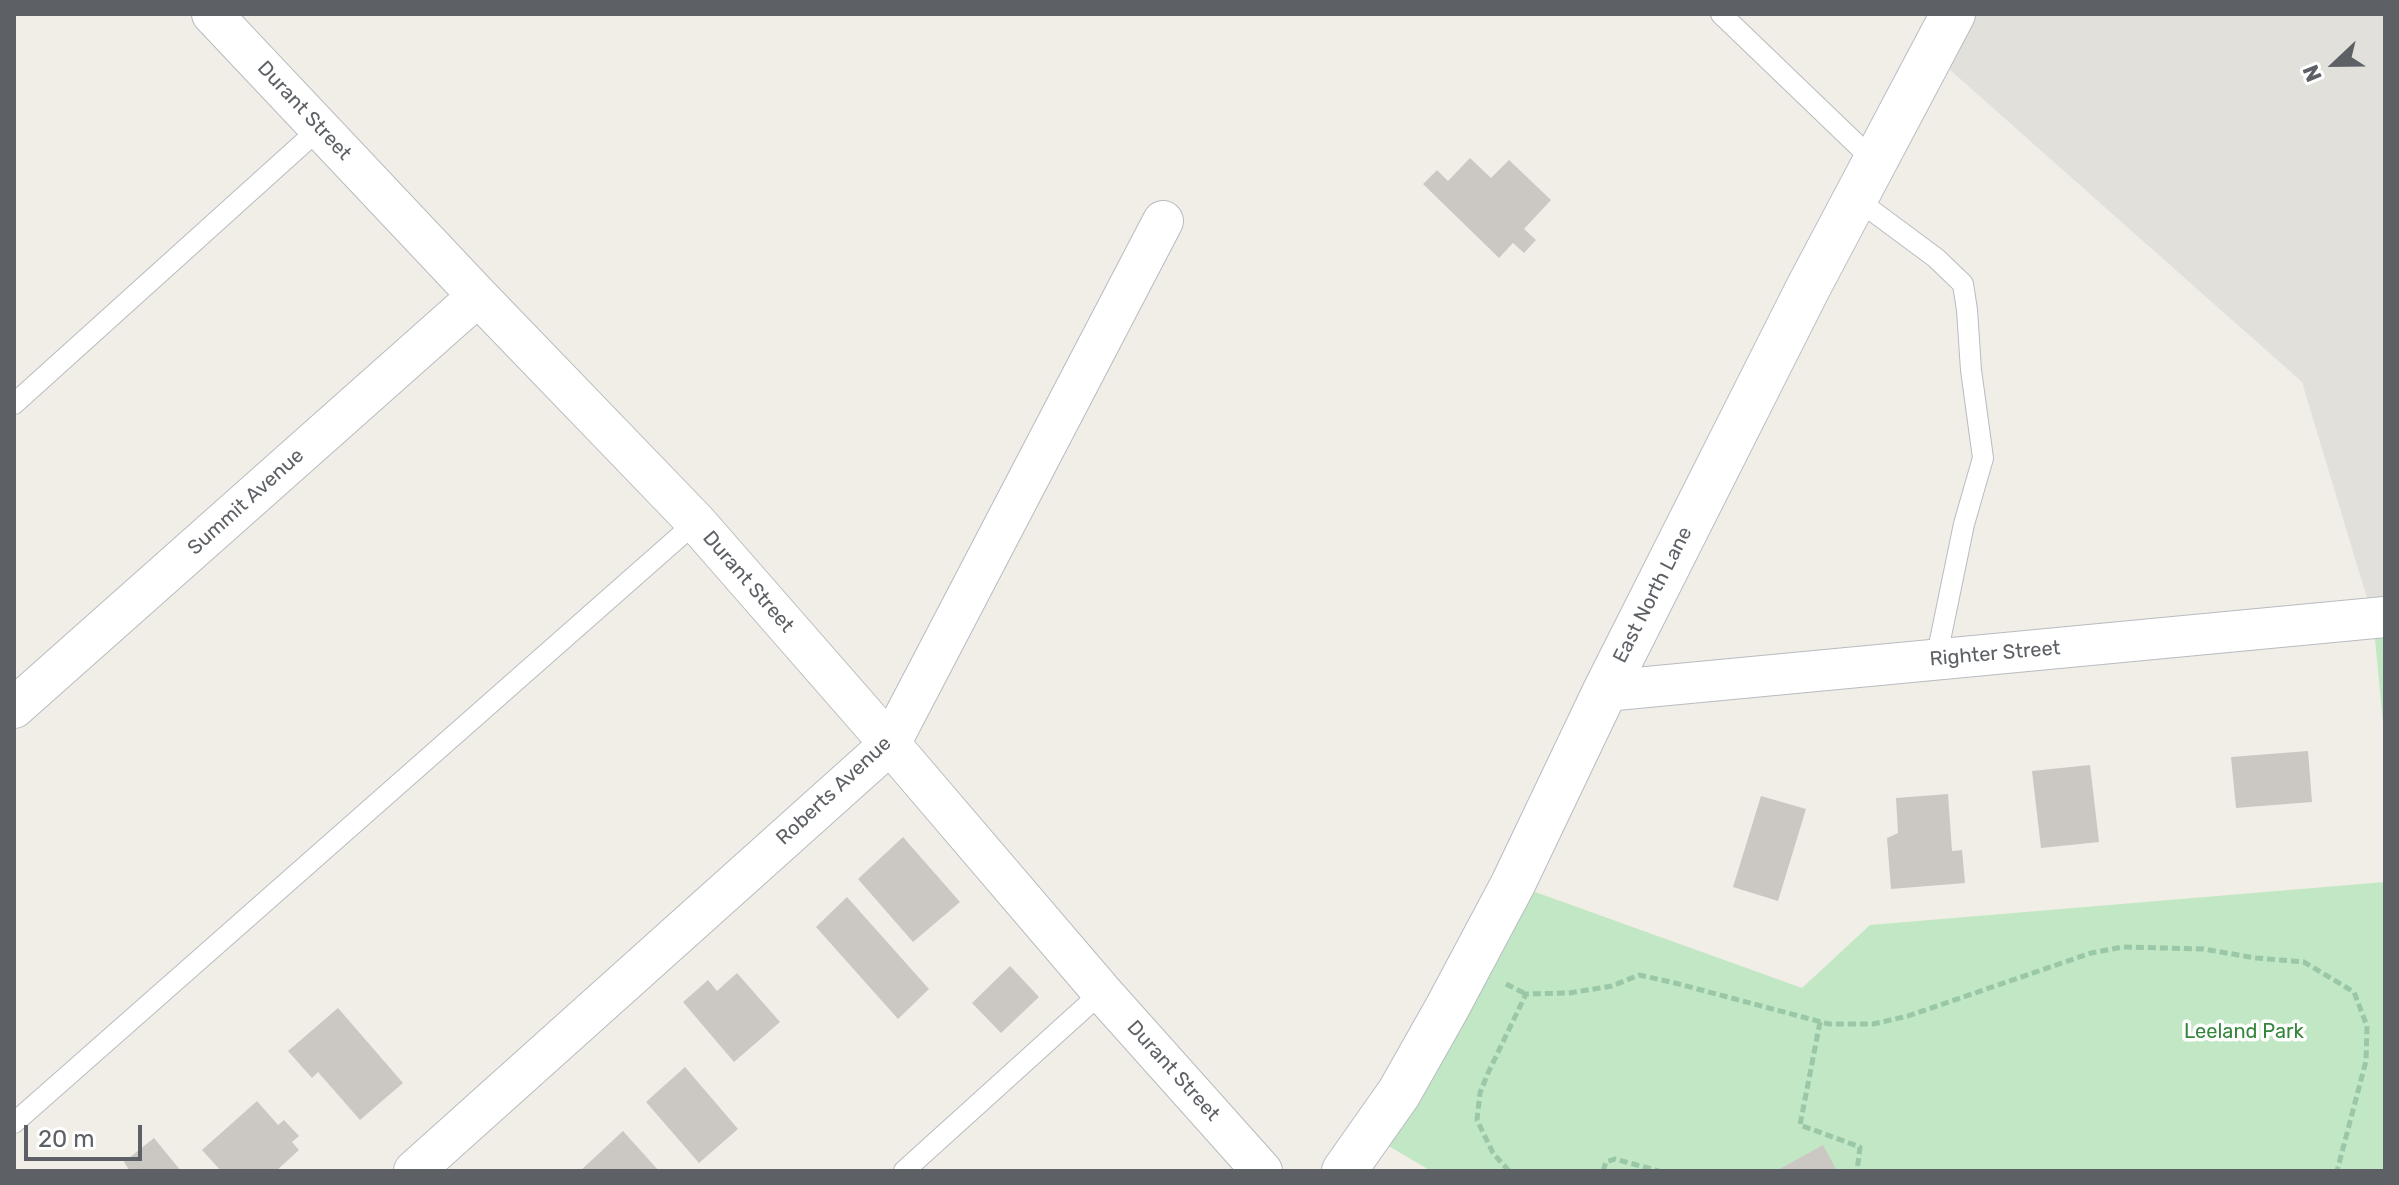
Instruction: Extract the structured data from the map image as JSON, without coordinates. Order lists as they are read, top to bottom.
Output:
{
  "streets": {
    "street": [
      "Durant Street",
      "Summit Avenue",
      "East North Lane",
      "Righter Street",
      "Roberts Avenue"
    ]
  },
  "crossings": [
    ["Durant Street", "Summit Avenue"],
    ["Durant Street", "Roberts Avenue"],
    ["East North Lane", "Righter Street"]
  ],
  "parks": ["Leeland Park"],
  "scale_bar": "20 m",
  "north": "left"
}
